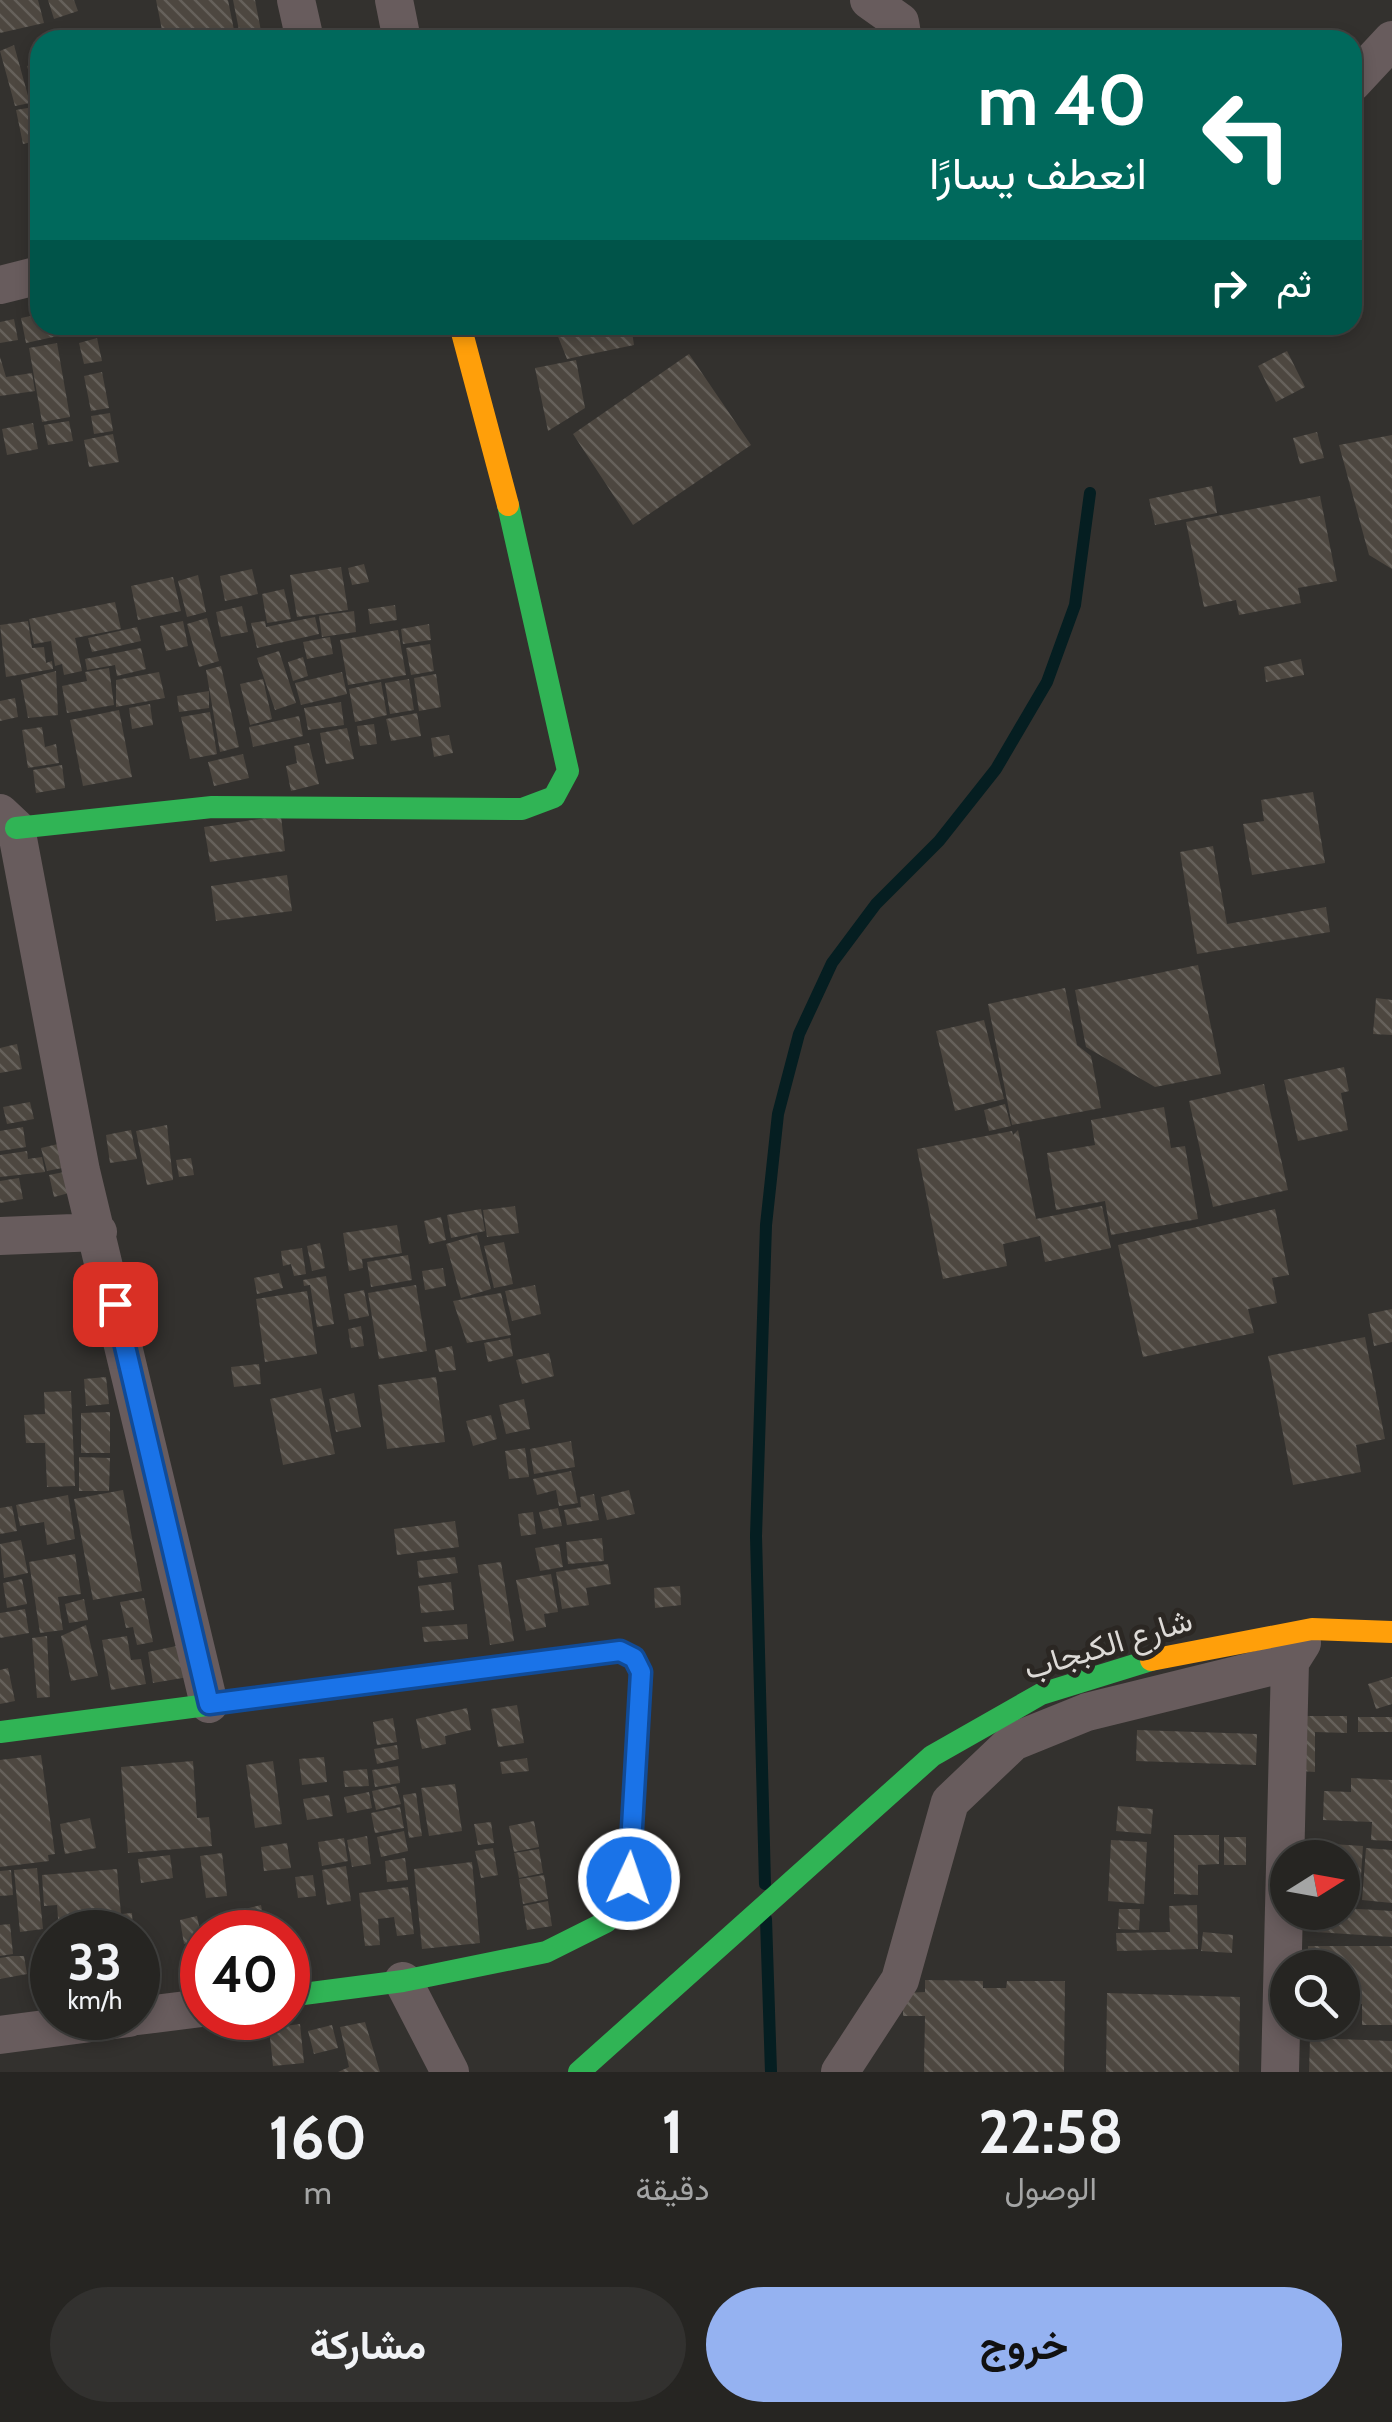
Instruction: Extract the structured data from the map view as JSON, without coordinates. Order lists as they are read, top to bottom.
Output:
{
  "streets": {
    "street": ["شارع الكبجاب"]
  },
  "north": "right",
  "page": {
    "turn": ["40 m", "انعطف يسارًا"],
    "then": "ثم",
    "speed": "33 km/h",
    "limit": "40",
    "eta": [
      "22:58",
      "الوصول",
      "1",
      "دقيقة",
      "160",
      "m"
    ],
    "buttons": ["خروج", "مشاركة"]
  }
}
